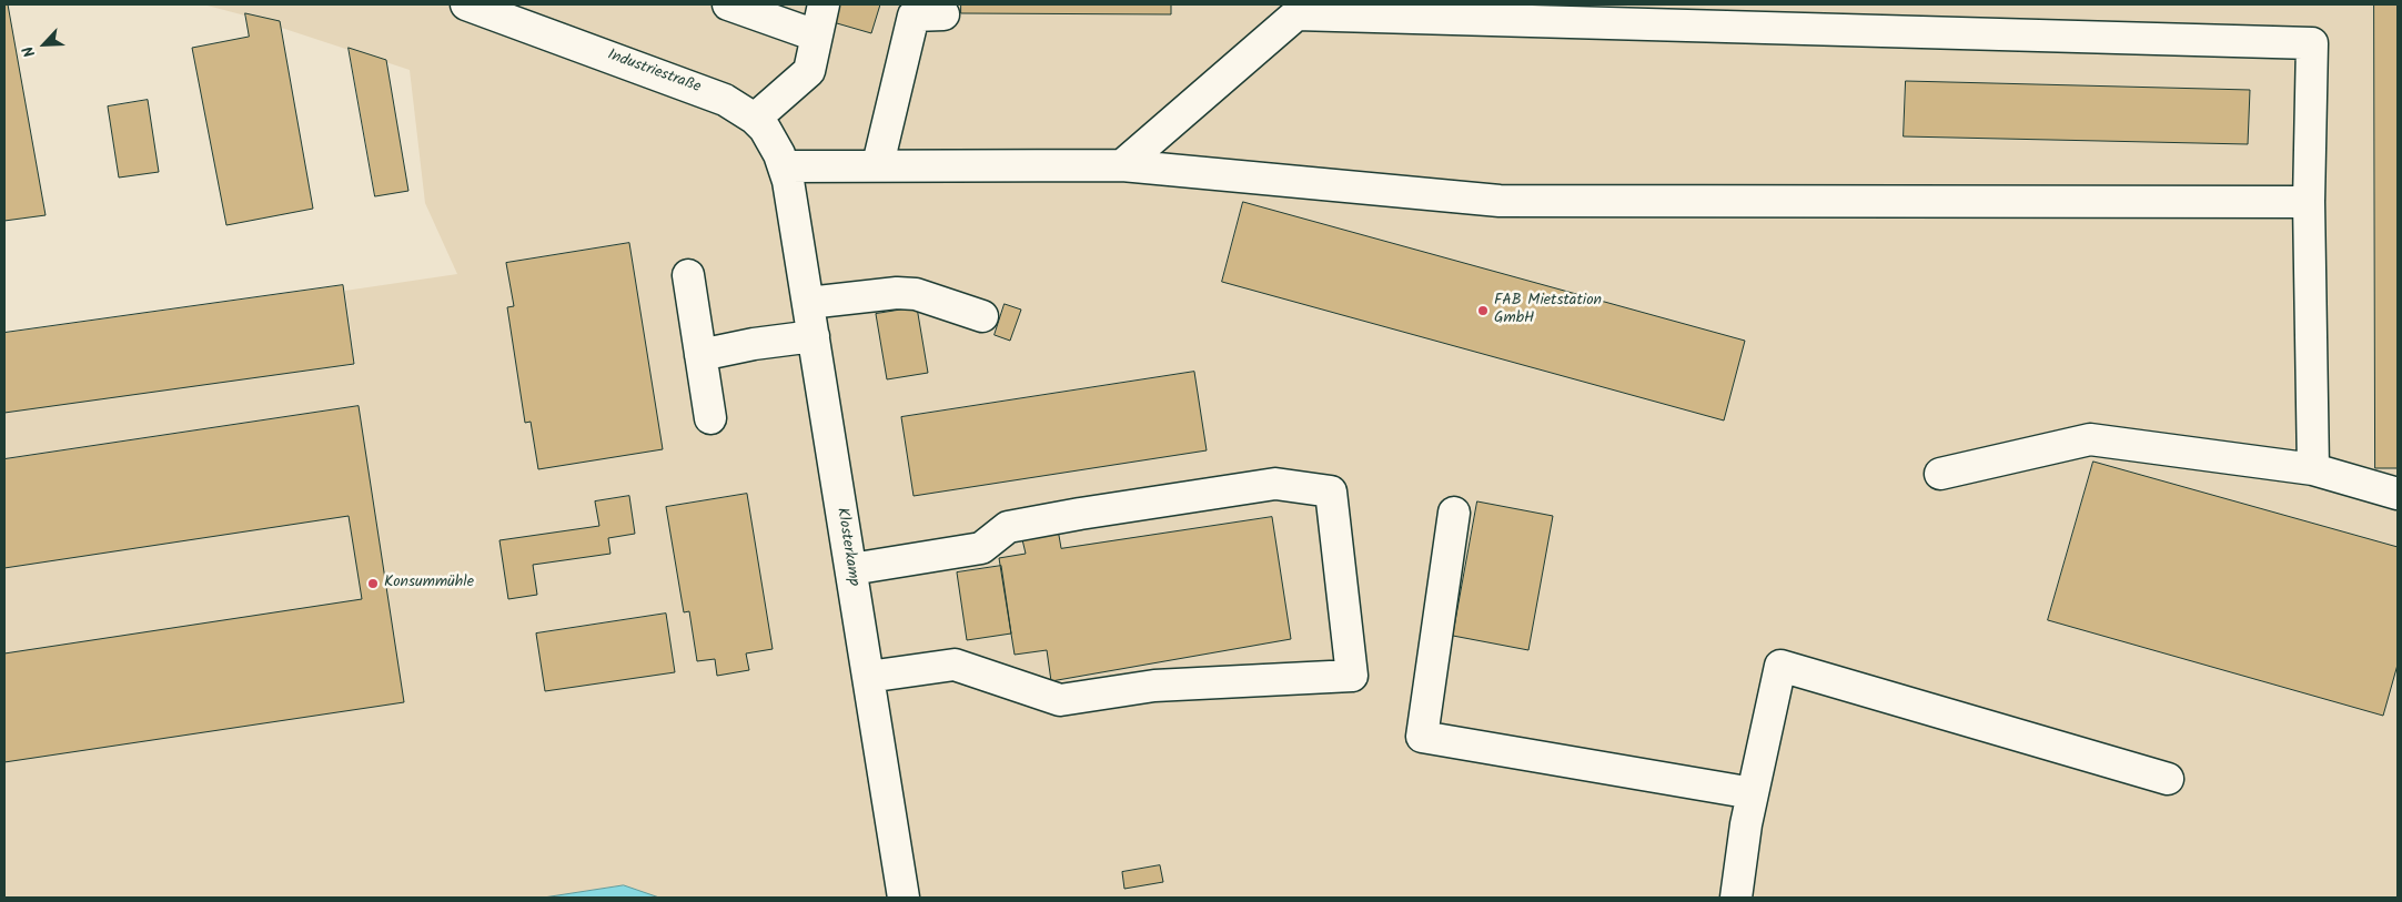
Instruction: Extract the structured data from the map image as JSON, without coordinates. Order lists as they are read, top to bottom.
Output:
{
  "streets": {
    "street": ["Industriestraße", "Klosterkamp"]
  },
  "crossings": [
    ["Industriestraße", "Klosterkamp"]
  ],
  "places": ["FAB Mietstation GmbH", "Konsummühle"],
  "north": "bottom left"
}
